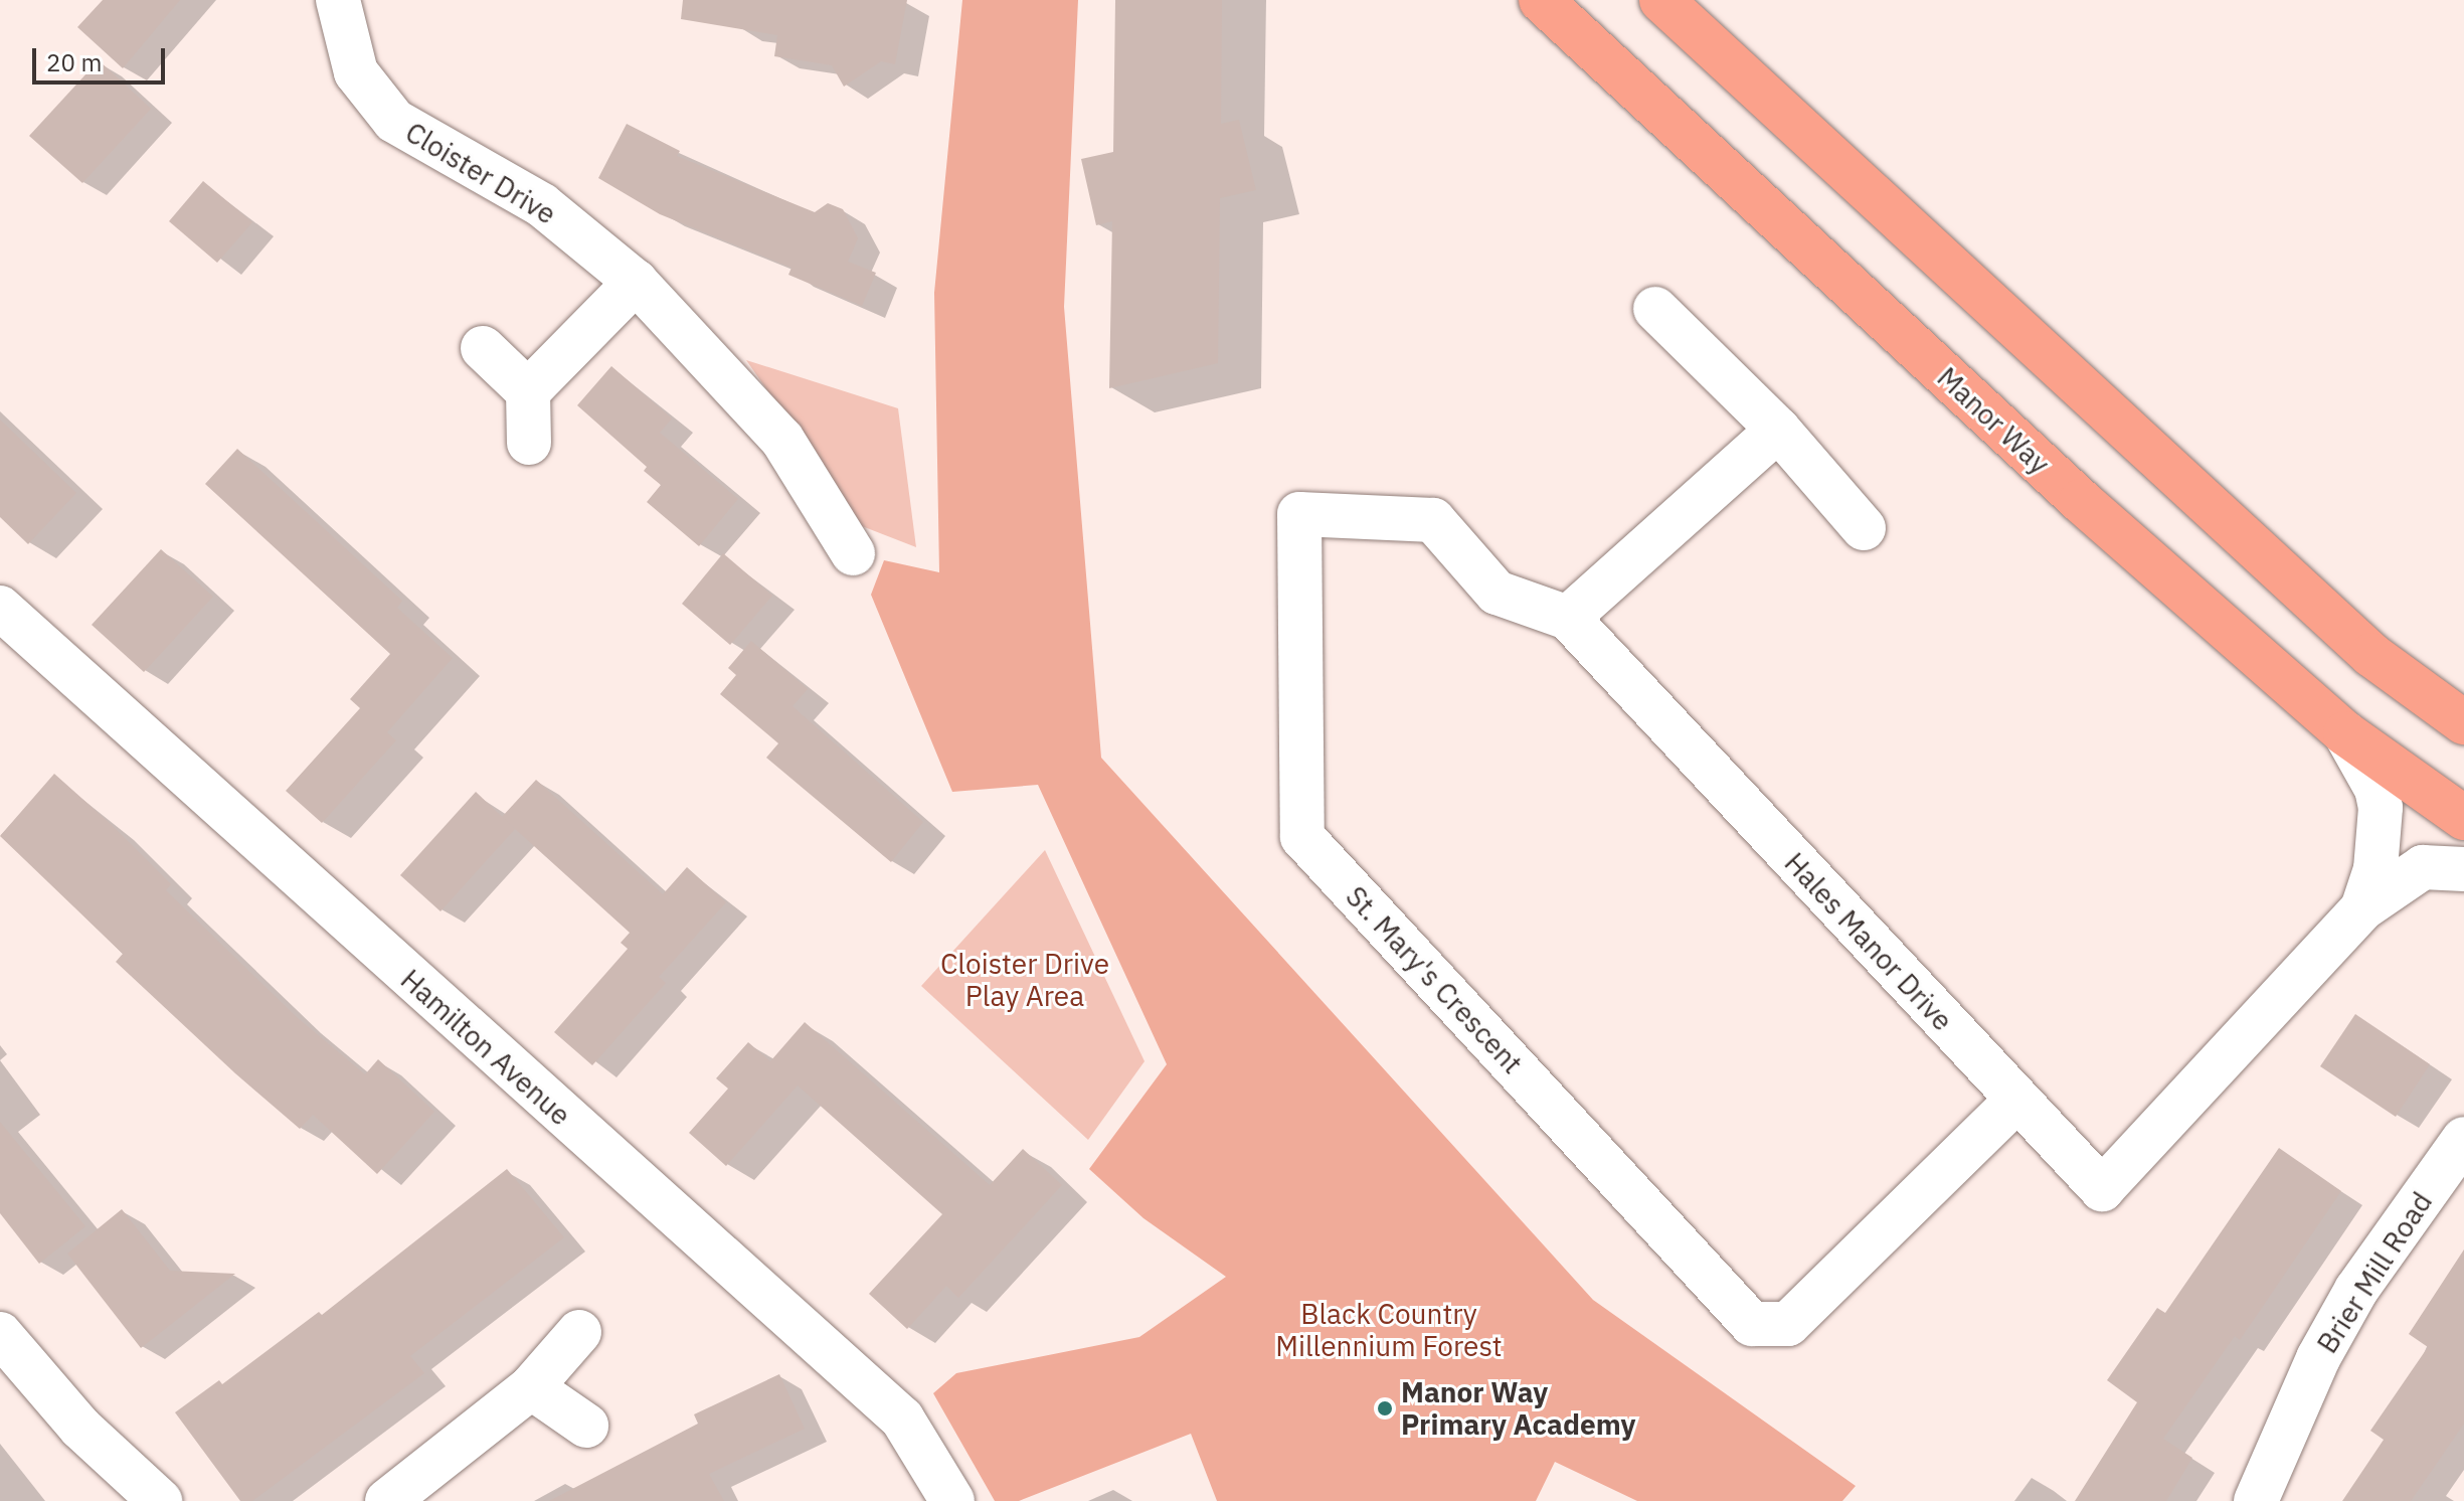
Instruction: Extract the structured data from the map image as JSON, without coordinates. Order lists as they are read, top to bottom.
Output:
{
  "streets": {
    "highway": ["Manor Way"],
    "street": [
      "Cloister Drive",
      "Hales Manor Drive",
      "St. Mary's Crescent",
      "Hamilton Avenue",
      "Brier Mill Road"
    ]
  },
  "crossings": [
    ["Manor Way", "Hales Manor Drive"],
    ["Hales Manor Drive", "St. Mary's Crescent"]
  ],
  "parks": ["Cloister Drive Play Area", "Black Country Millennium Forest"],
  "places": ["Manor Way Primary Academy"],
  "scale_bar": "20 m"
}
